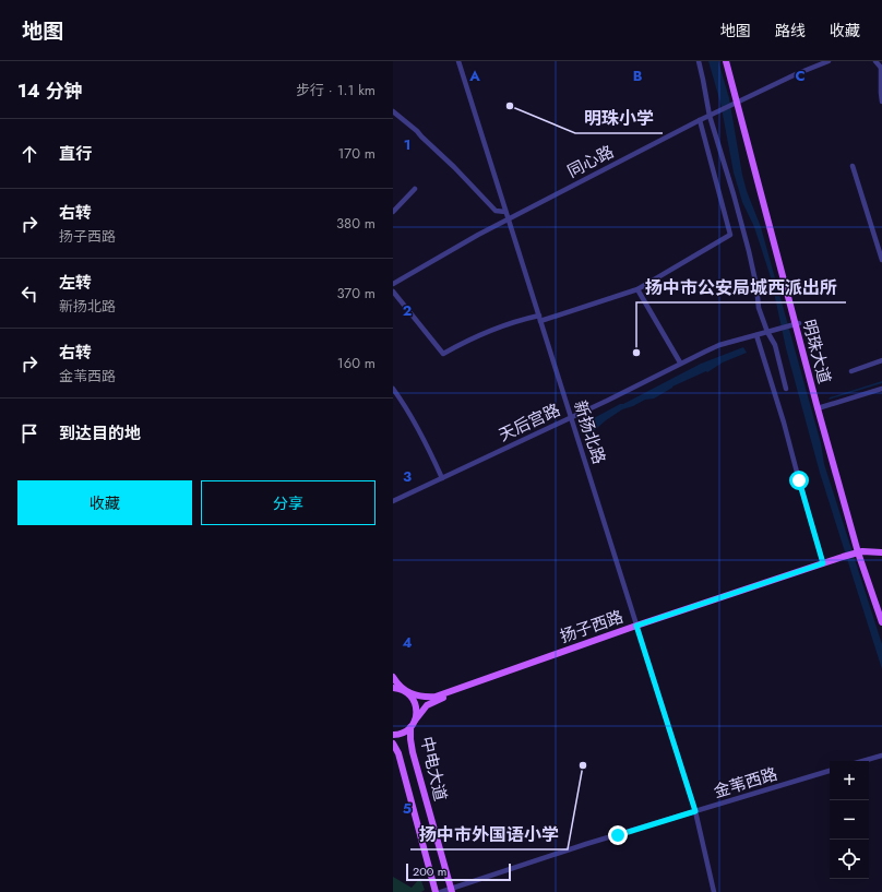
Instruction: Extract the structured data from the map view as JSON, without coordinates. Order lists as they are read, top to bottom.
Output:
{
  "streets": {
    "main road": ["明珠大道", "扬子西路", "中电大道"],
    "street": [
      "同心路",
      "天后宫路",
      "新扬北路",
      "金苇西路"
    ]
  },
  "crossings": [
    ["同心路", "明珠大道"],
    ["同心路", "新扬北路"],
    ["明珠大道", "天后宫路"],
    ["明珠大道", "扬子西路"],
    ["天后宫路", "新扬北路"],
    ["新扬北路", "扬子西路"],
    ["新扬北路", "金苇西路"],
    ["扬子西路", "中电大道"],
    ["中电大道", "金苇西路"]
  ],
  "places": ["明珠小学", "扬中市公安局城西派出所", "扬中市外国语小学"],
  "scale_bar": "200 m",
  "page": {
    "header": "地图",
    "nav": ["地图", "路线", "收藏"],
    "heading": ["14 分钟", "步行 · 1.1 km"],
    "list": [
      ["直行", "170 m"],
      ["右转", "扬子西路", "380 m"],
      ["左转", "新扬北路", "370 m"],
      ["右转", "金苇西路", "160 m"],
      "到达目的地"
    ],
    "buttons": ["收藏", "分享"],
    "map_buttons": ["+", "−"],
    "scale": "200 m"
  },
  "grid": {
    "columns": ["A", "B", "C"],
    "rows": [
      "1",
      "2",
      "3",
      "4",
      "5"
    ]
  }
}
